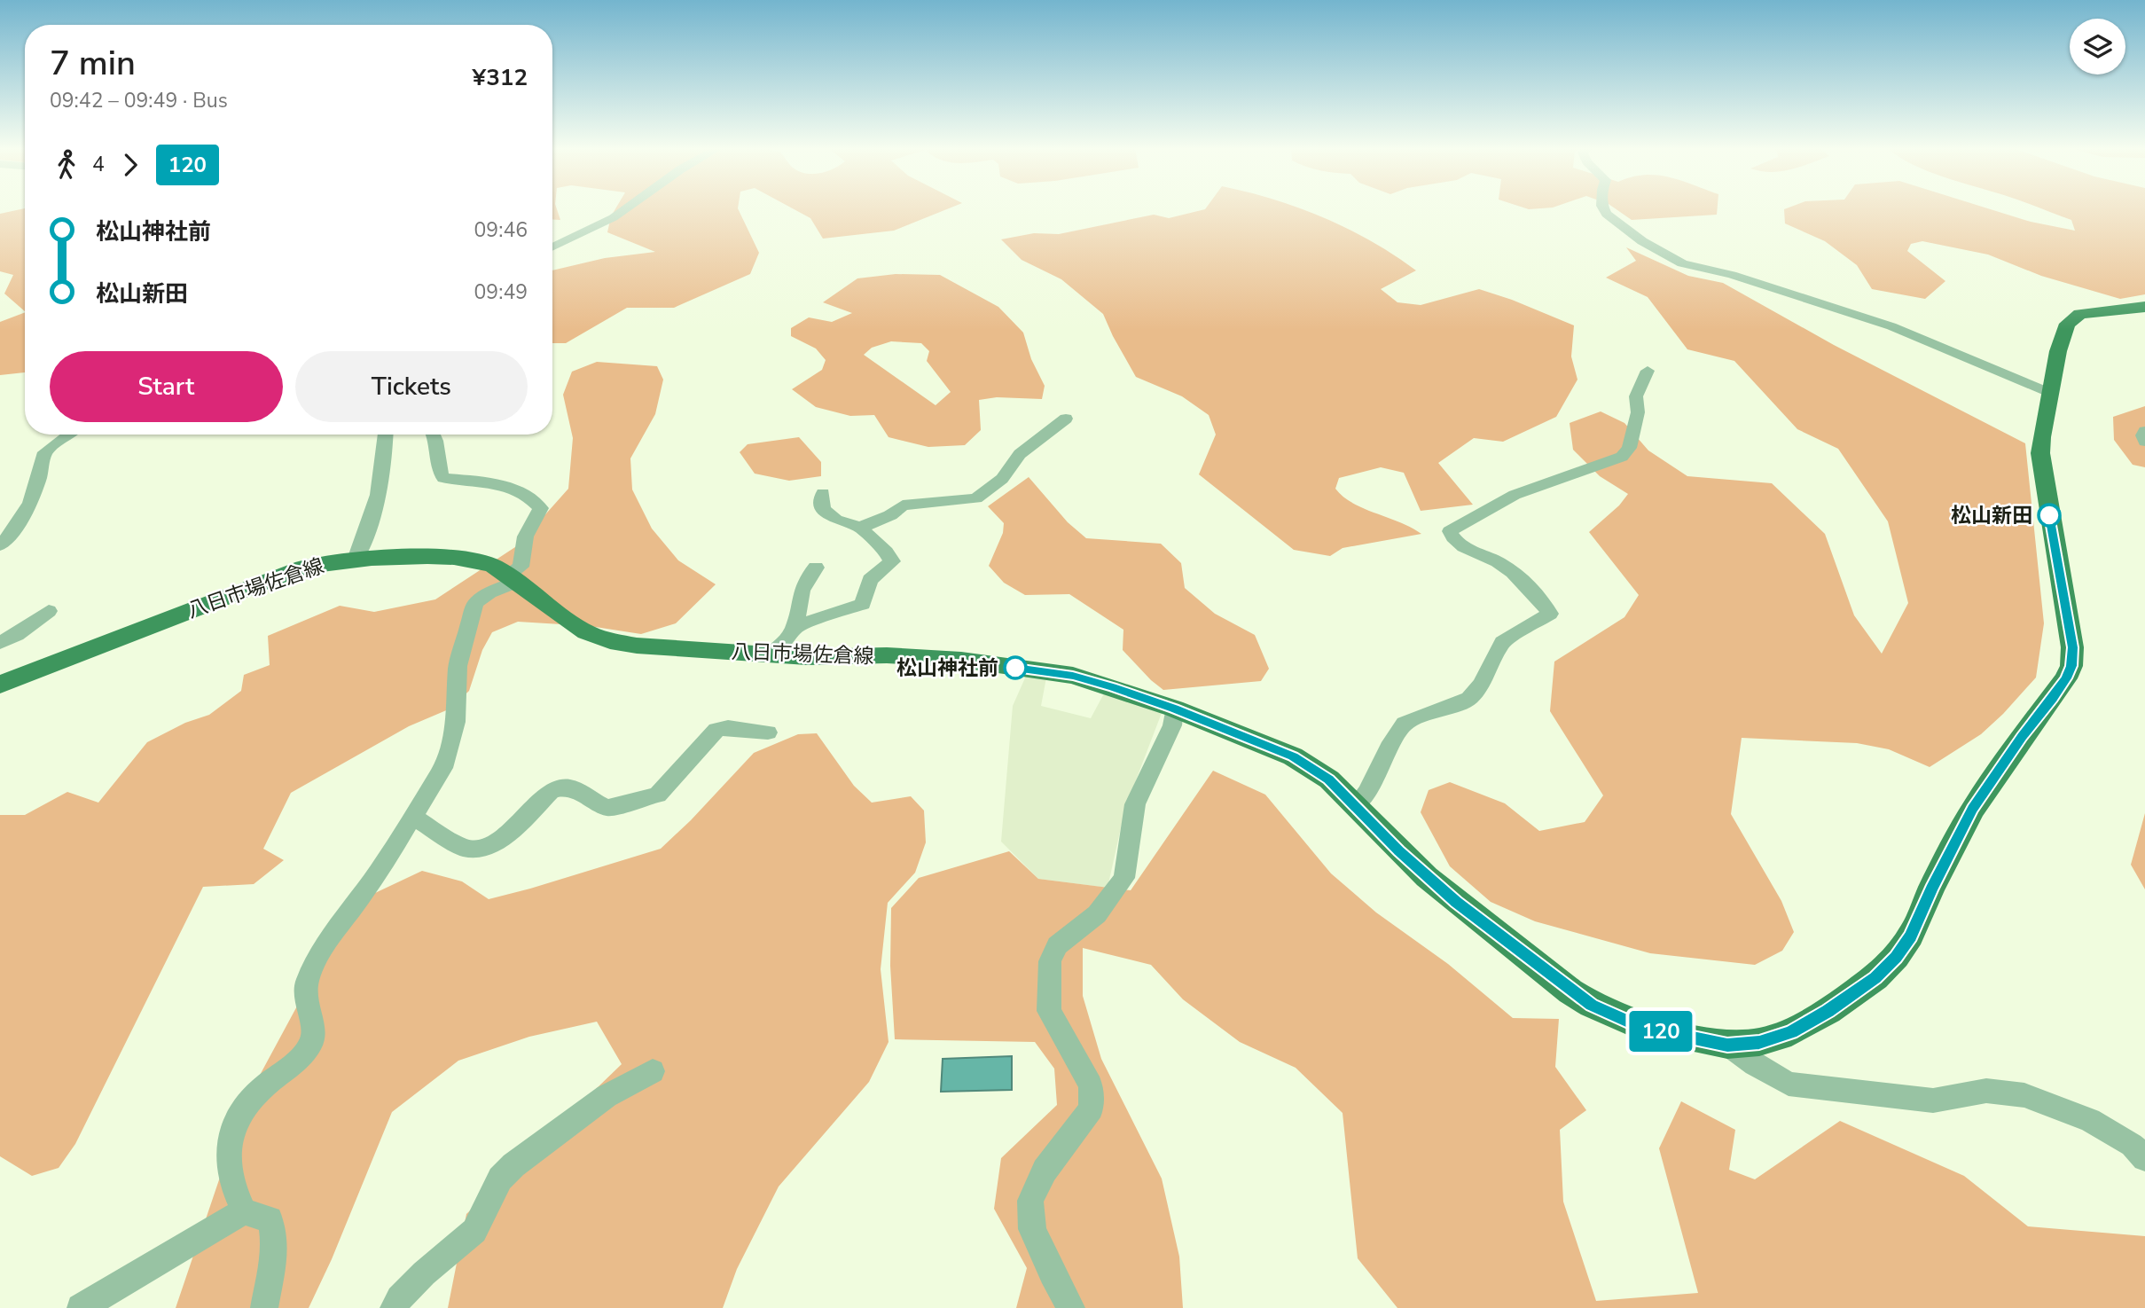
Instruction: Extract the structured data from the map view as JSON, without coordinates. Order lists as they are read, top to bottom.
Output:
{
  "streets": {
    "main road": ["八日市場佐倉線"]
  },
  "places": ["松山新田", "松山神社前"],
  "lines": ["bus line 120"],
  "page": {
    "on_map": "120",
    "heading": ["7 min", "09:42 – 09:49 · Bus", "¥312"],
    "legs": ["4", "120"],
    "list": [
      {
        "name": "松山神社前",
        "value": "09:46"
      },
      {
        "name": "松山新田",
        "value": "09:49"
      }
    ],
    "buttons": ["Start", "Tickets"]
  }
}
